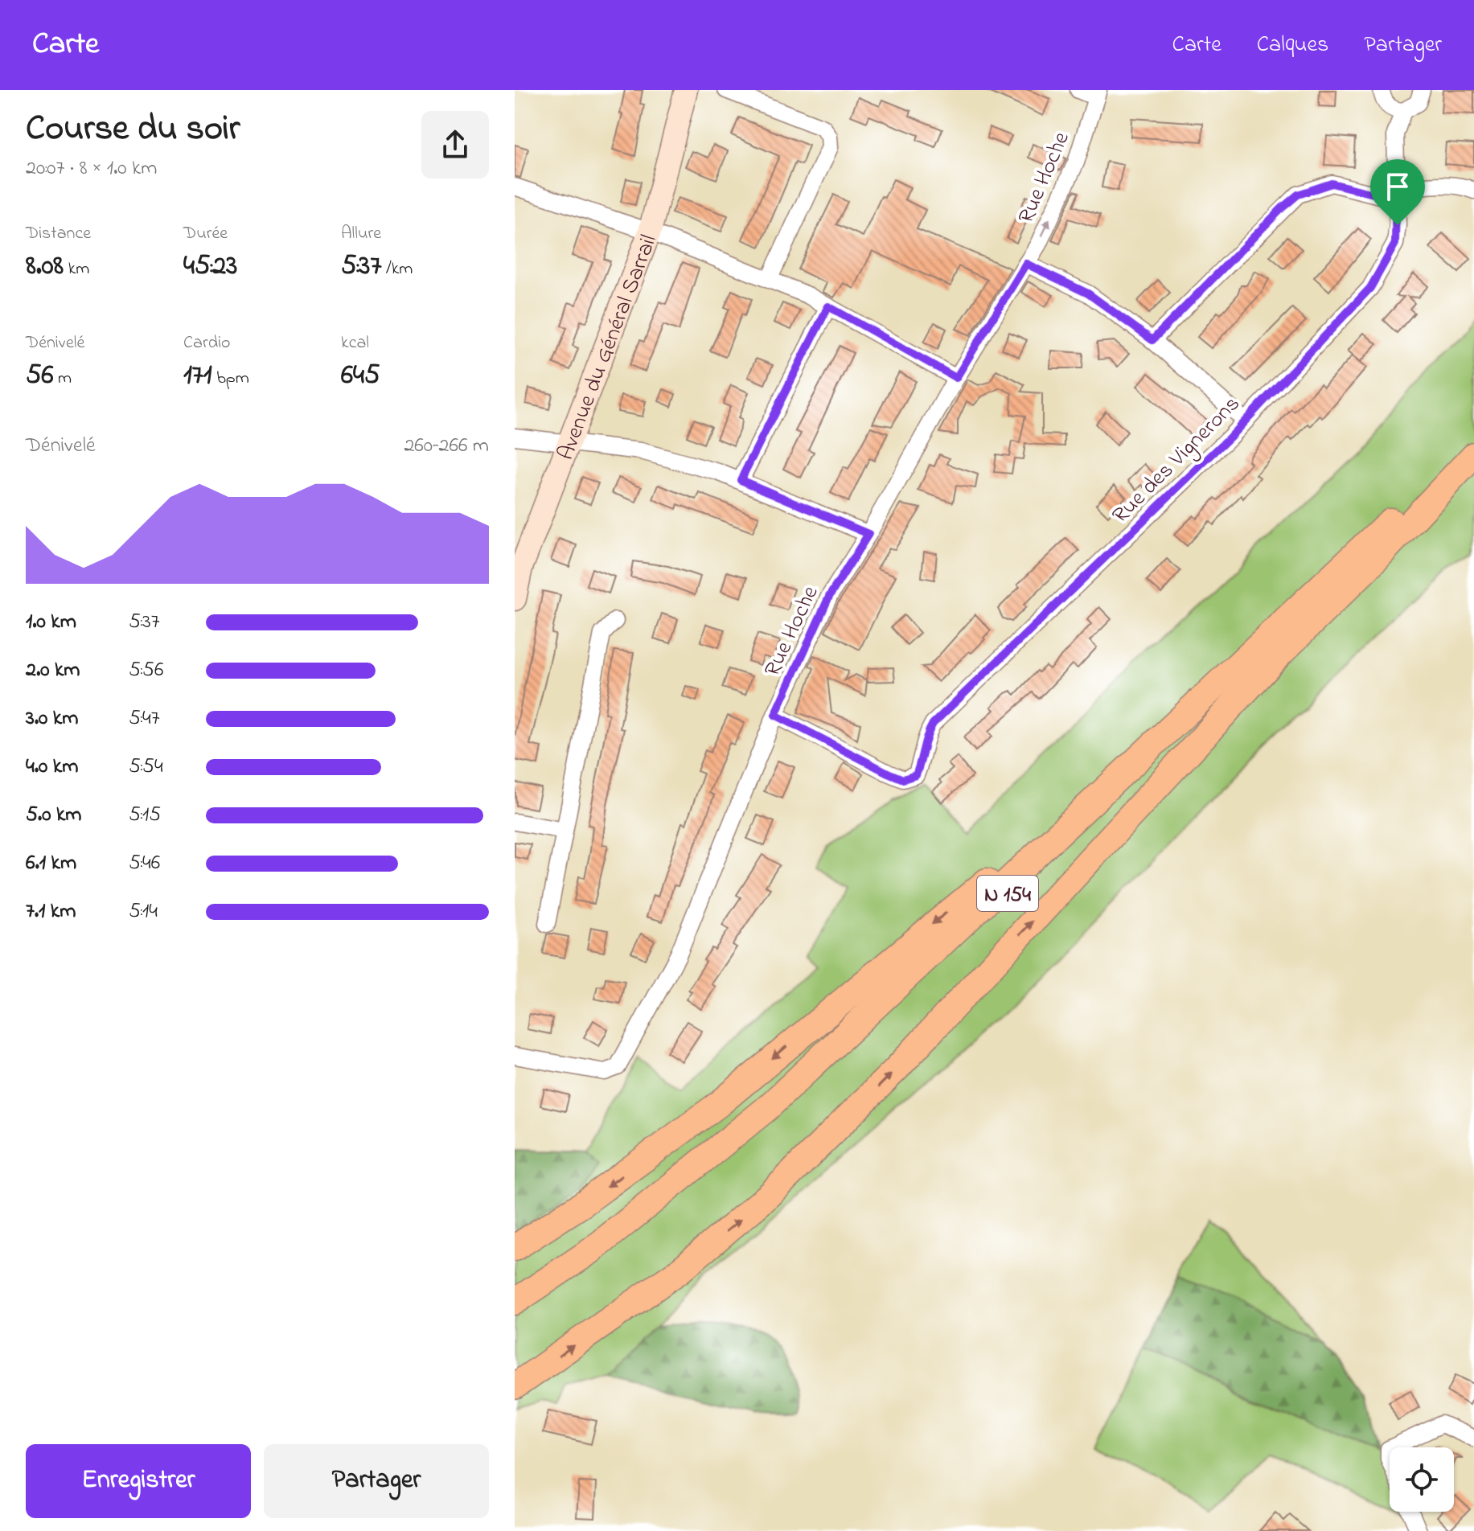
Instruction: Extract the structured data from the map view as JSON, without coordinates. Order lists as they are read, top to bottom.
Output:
{
  "streets": {
    "main road": ["N 154"],
    "street": ["Rue Hoche", "Avenue du Général Sarrail", "Rue des Vignerons"]
  },
  "crossings": [
    ["Rue Hoche", "Rue des Vignerons"]
  ],
  "page": {
    "header": "Carte",
    "nav": ["Carte", "Calques", "Partager"],
    "heading": ["Course du soir", "20:07 · 8 × 1.0 km"],
    "stats": [
      ["Distance", "8.08 km"],
      ["Durée", "45:23"],
      ["Allure", "5:37 /km"],
      ["Dénivelé", "56 m"],
      ["Cardio", "171 bpm"],
      ["kcal", "645"]
    ],
    "chart": ["Dénivelé", "260–266 m"],
    "list": [
      {
        "name": "1.0 km",
        "note": "5:37"
      },
      {
        "name": "2.0 km",
        "note": "5:56"
      },
      {
        "name": "3.0 km",
        "note": "5:47"
      },
      {
        "name": "4.0 km",
        "note": "5:54"
      },
      {
        "name": "5.0 km",
        "note": "5:15"
      },
      {
        "name": "6.1 km",
        "note": "5:46"
      },
      {
        "name": "7.1 km",
        "note": "5:14"
      }
    ],
    "buttons": ["Enregistrer", "Partager"]
  }
}
